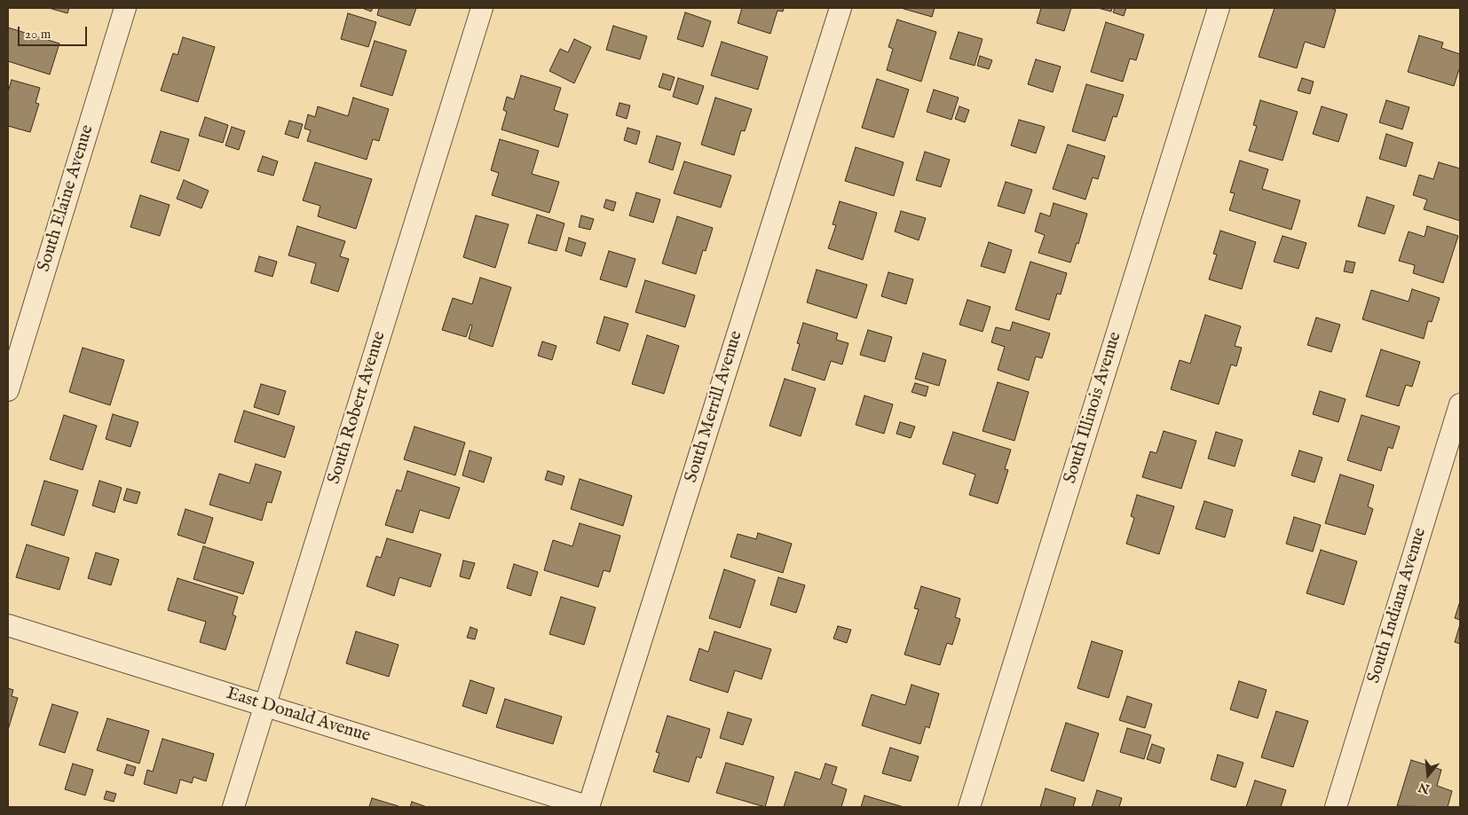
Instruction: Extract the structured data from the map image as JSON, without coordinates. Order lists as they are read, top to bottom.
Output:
{
  "streets": {
    "street": [
      "South Elaine Avenue",
      "South Merrill Avenue",
      "South Robert Avenue",
      "South Illinois Avenue",
      "South Indiana Avenue",
      "East Donald Avenue"
    ]
  },
  "crossings": [
    ["South Merrill Avenue", "East Donald Avenue"],
    ["South Robert Avenue", "East Donald Avenue"]
  ],
  "scale_bar": "20 m",
  "north": "bottom"
}
